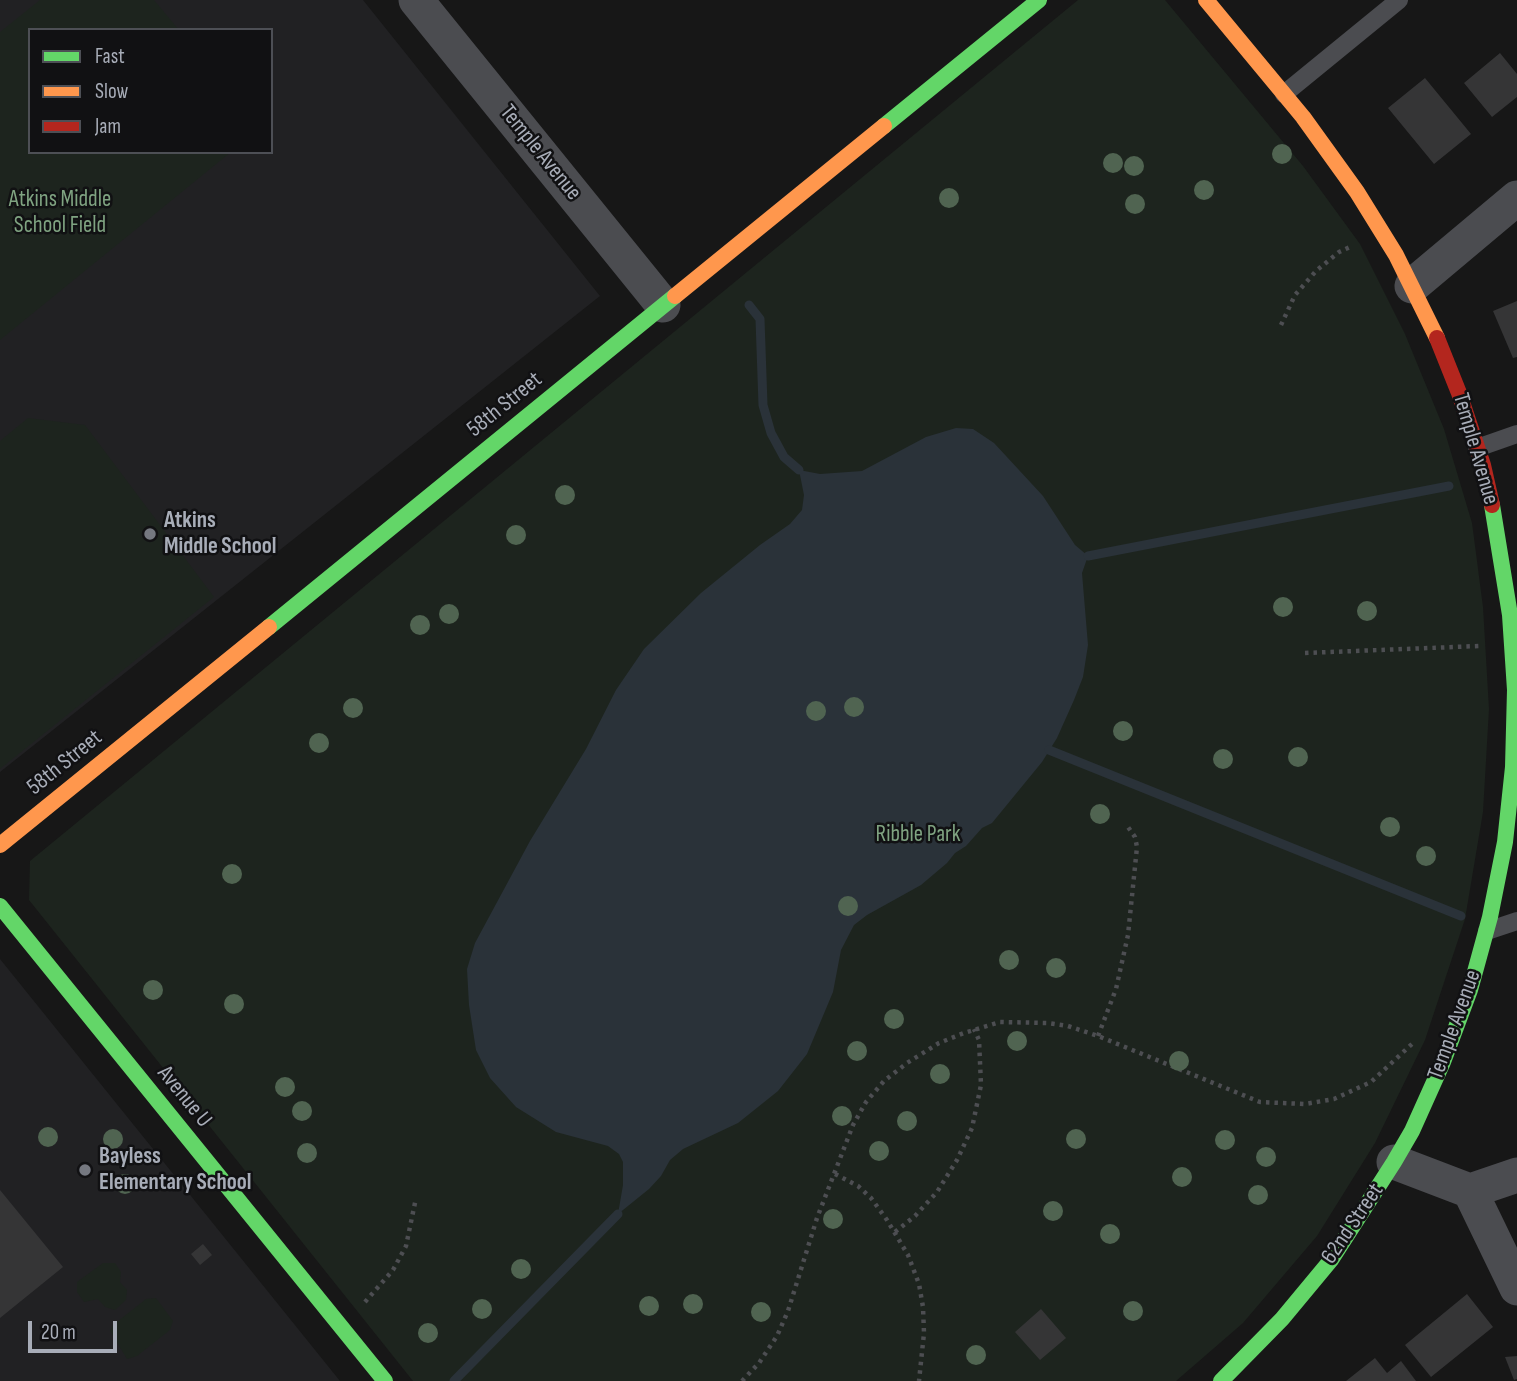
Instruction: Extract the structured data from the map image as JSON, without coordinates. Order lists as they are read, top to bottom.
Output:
{
  "streets": {
    "street": [
      "Temple Avenue",
      "58th Street",
      "Avenue U",
      "62nd Street"
    ]
  },
  "crossings": [
    ["Temple Avenue", "58th Street"],
    ["Temple Avenue", "62nd Street"]
  ],
  "parks": ["Atkins Middle School Field", "Ribble Park"],
  "places": ["Atkins Middle School", "Bayless Elementary School"],
  "legend": ["Fast", "Slow", "Jam"],
  "scale_bar": "20 m"
}
